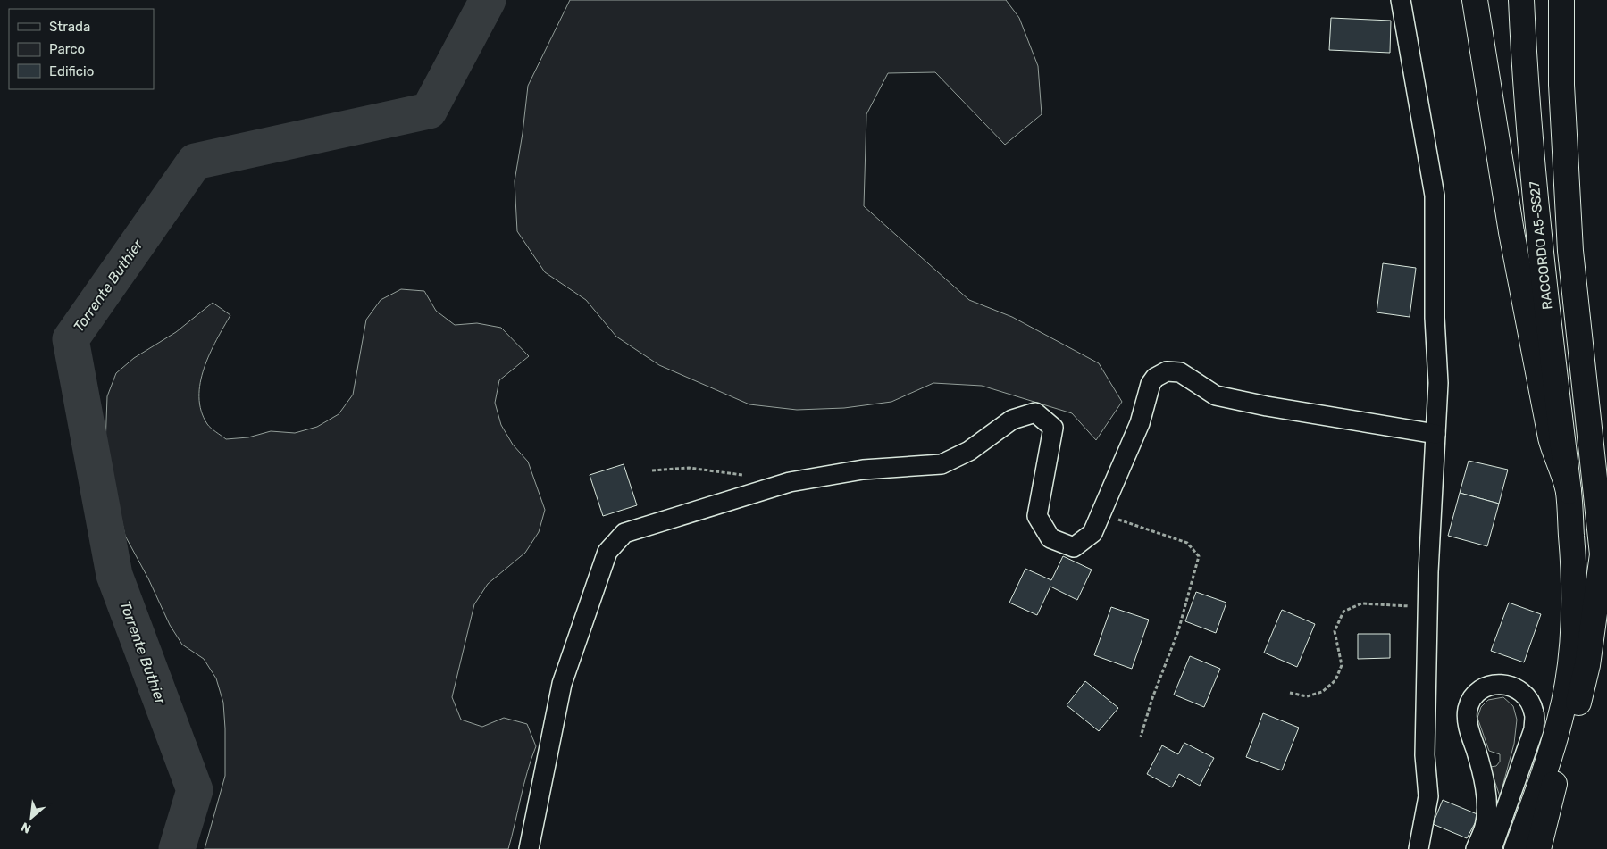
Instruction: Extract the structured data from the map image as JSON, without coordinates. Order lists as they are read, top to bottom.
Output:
{
  "streets": {
    "main road": ["RACCORDO A5-SS27"]
  },
  "water": ["Torrente Buthier"],
  "legend": ["Strada", "Parco", "Edificio"],
  "north": "bottom left"
}
